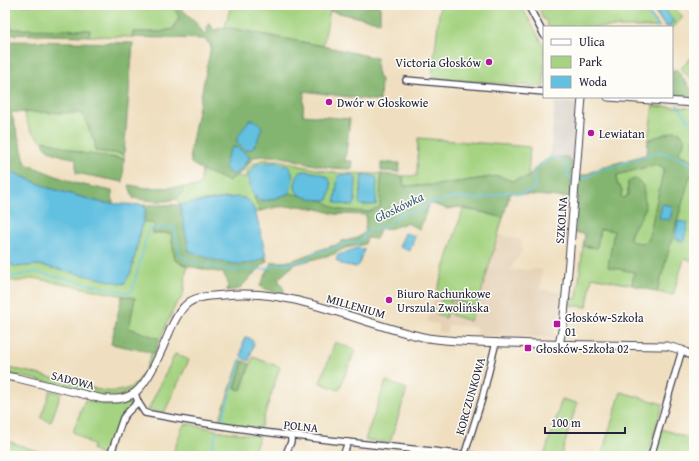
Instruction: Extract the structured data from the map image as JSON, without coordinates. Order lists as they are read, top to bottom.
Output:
{
  "streets": {
    "street": [
      "SZKOLNA",
      "MILLENIUM",
      "SADOWA",
      "KORCZUNKOWA",
      "POLNA"
    ]
  },
  "crossings": [
    ["SZKOLNA", "MILLENIUM"],
    ["MILLENIUM", "SADOWA"],
    ["MILLENIUM", "KORCZUNKOWA"],
    ["KORCZUNKOWA", "POLNA"]
  ],
  "water": ["Głoskówka"],
  "places": {
    "other": [
      "Victoria Głosków",
      "Dwór w Głoskowie",
      "Lewiatan",
      "Biuro Rachunkowe Urszula Zwolińska"
    ],
    "transit": ["Głosków-Szkoła 01", "Głosków-Szkoła 02"]
  },
  "legend": ["Ulica", "Park", "Woda"],
  "scale_bar": "100 m"
}
